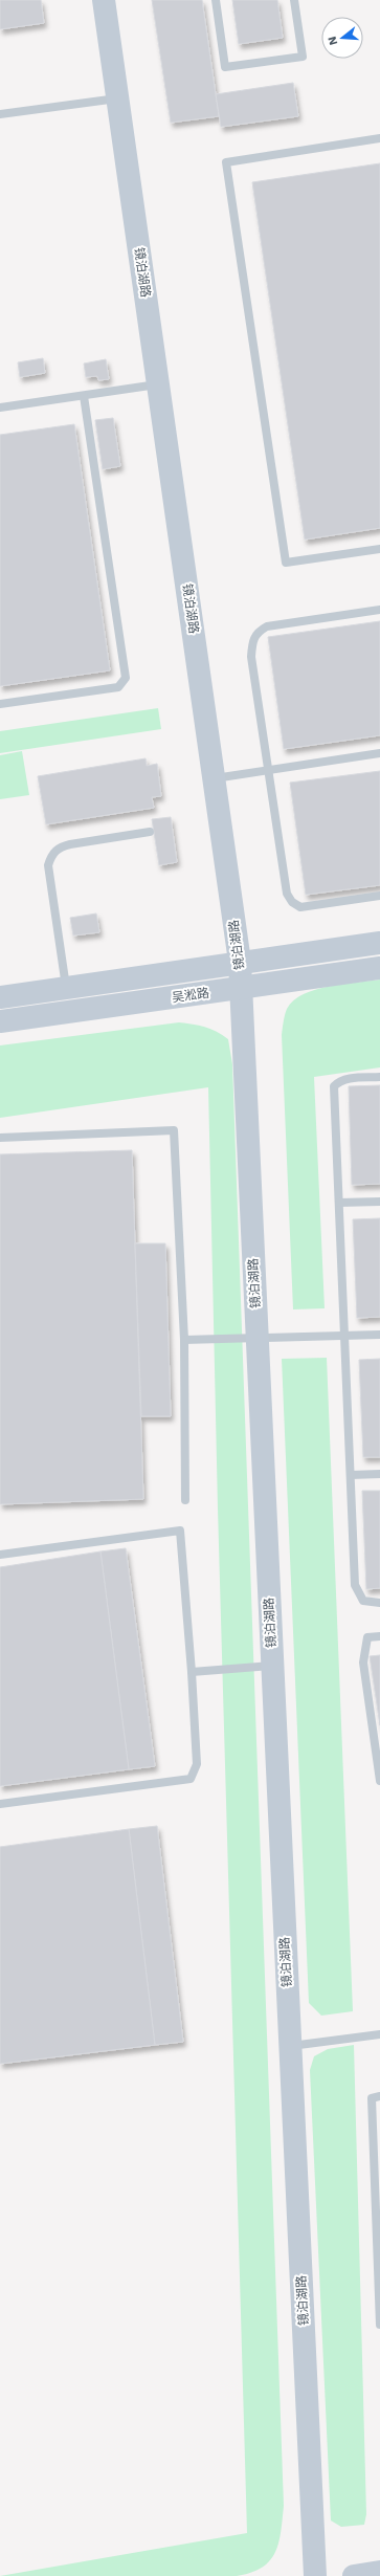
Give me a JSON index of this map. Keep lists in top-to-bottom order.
{
  "streets": {
    "street": ["镜泊湖路", "吴淞路"]
  },
  "crossings": [
    ["镜泊湖路", "吴淞路"]
  ],
  "north": "left"
}
